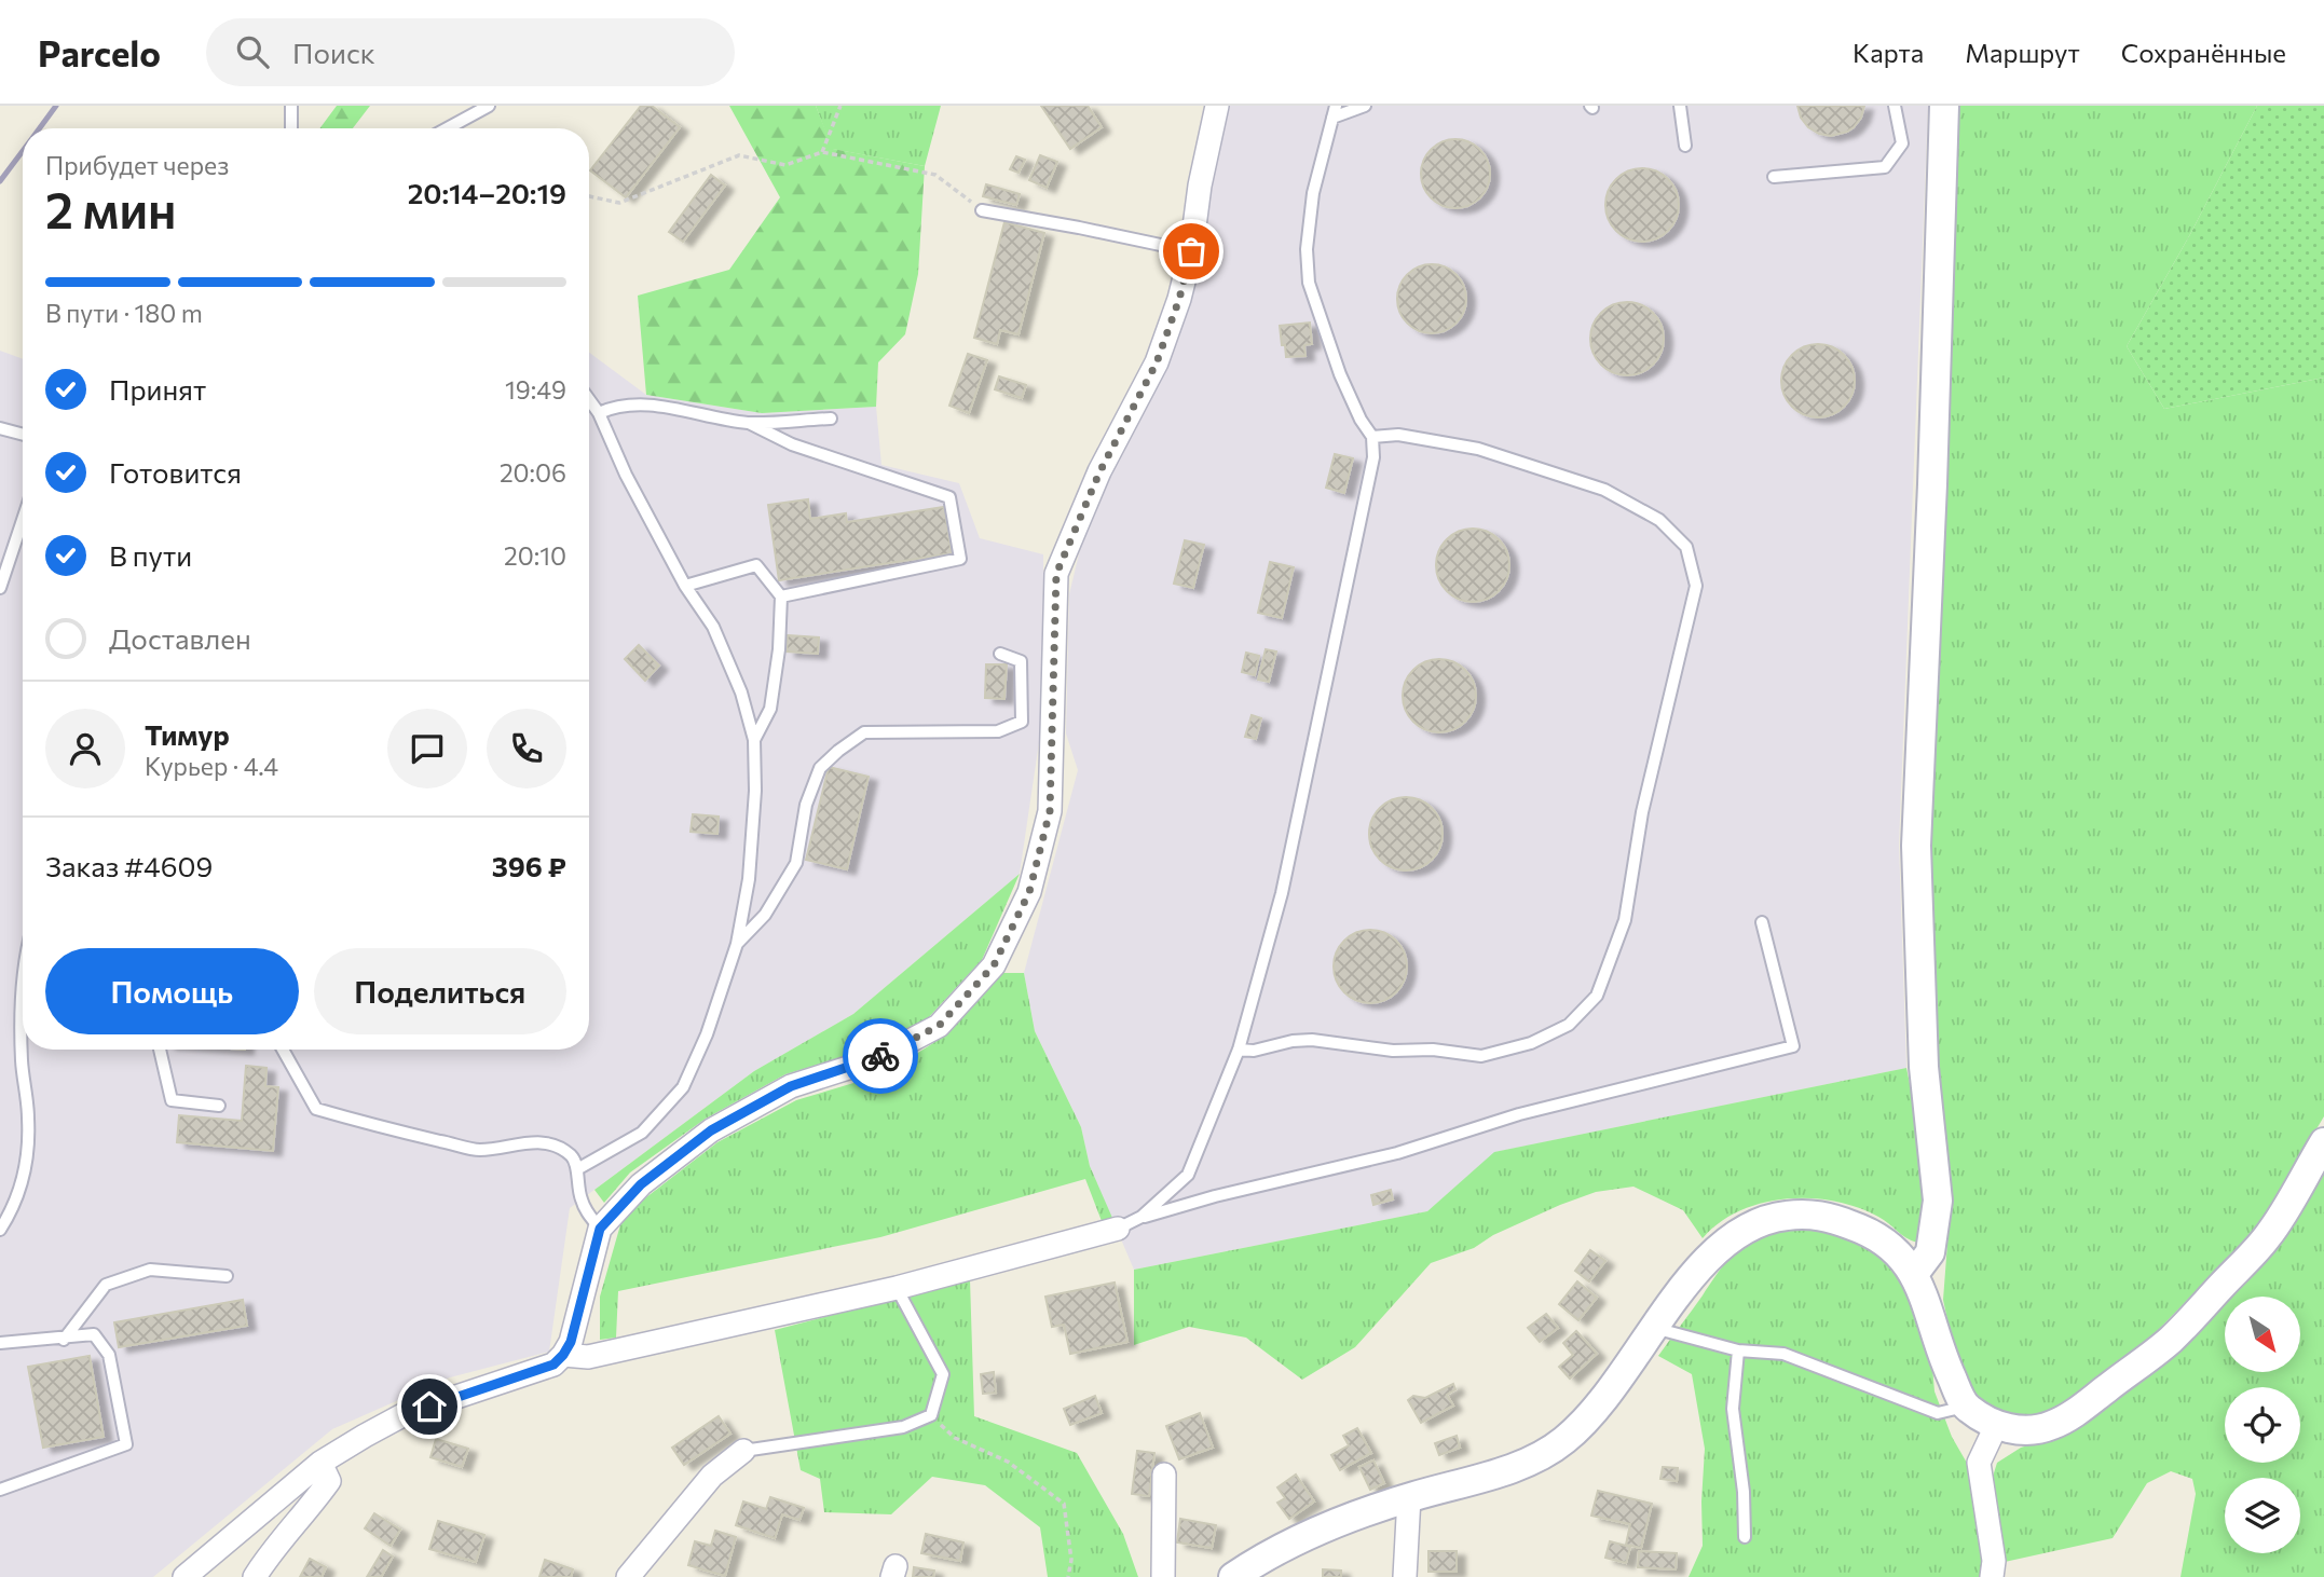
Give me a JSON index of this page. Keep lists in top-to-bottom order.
{
  "north": "bottom right",
  "page": {
    "header": "Parcelo",
    "search": "Поиск",
    "nav": ["Карта", "Маршрут", "Сохранённые"],
    "heading": ["2 мин", "Прибудет через", "20:14–20:19"],
    "panel": [
      "Тимур",
      "Курьер · 4.4",
      "Заказ #4609",
      "396 ₽"
    ],
    "bar": "В пути · 180 m",
    "list": [
      ["Принят", "19:49"],
      ["Готовится", "20:06"],
      ["В пути", "20:10"],
      "Доставлен"
    ],
    "buttons": ["Помощь", "Поделиться"]
  }
}
